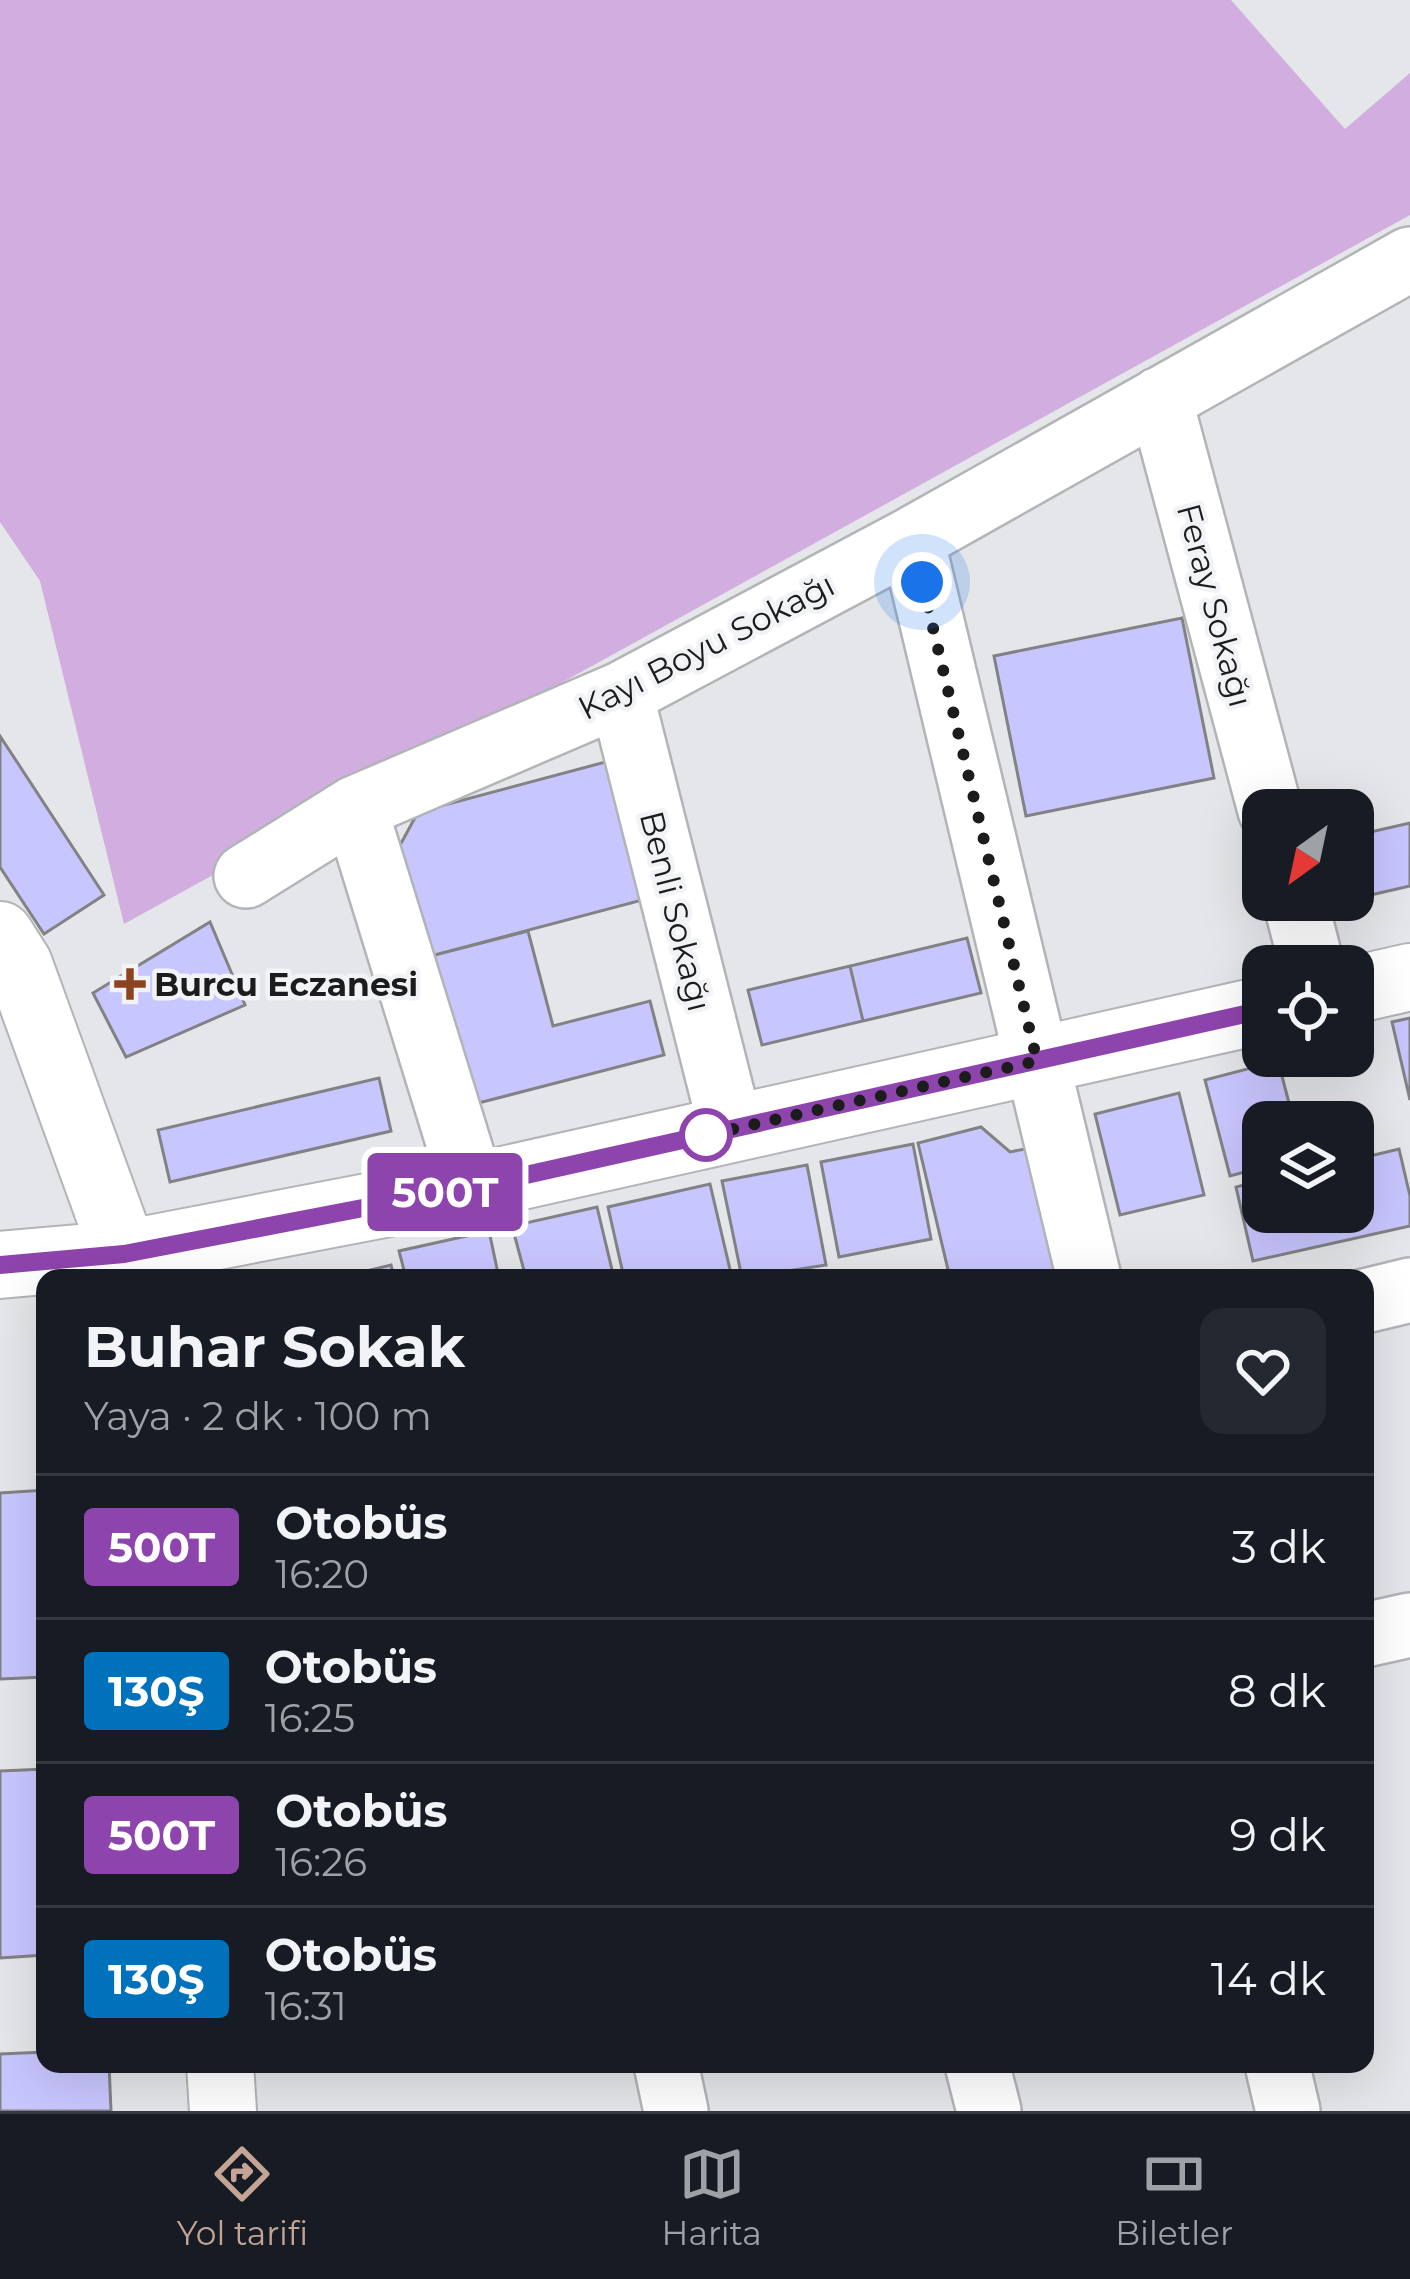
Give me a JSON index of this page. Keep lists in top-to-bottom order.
{
  "streets": {
    "street": ["Feray Sokağı", "Kayı Boyu Sokağı", "Benli Sokağı"]
  },
  "crossings": [
    ["Feray Sokağı", "Kayı Boyu Sokağı"],
    ["Kayı Boyu Sokağı", "Benli Sokağı"]
  ],
  "places": {
    "health": ["Burcu Eczanesi"]
  },
  "lines": ["bus line 500T"],
  "north": "bottom left",
  "page": {
    "on_map": "500T",
    "heading": ["Buhar Sokak", "Yaya · 2 dk · 100 m"],
    "list": [
      {
        "mark": "500T",
        "name": "Otobüs",
        "note": "16:20",
        "value": "3 dk"
      },
      {
        "mark": "130Ş",
        "name": "Otobüs",
        "note": "16:25",
        "value": "8 dk"
      },
      {
        "mark": "500T",
        "name": "Otobüs",
        "note": "16:26",
        "value": "9 dk"
      },
      {
        "mark": "130Ş",
        "name": "Otobüs",
        "note": "16:31",
        "value": "14 dk"
      }
    ],
    "tabs": ["Yol tarifi", "Harita", "Biletler"]
  }
}
